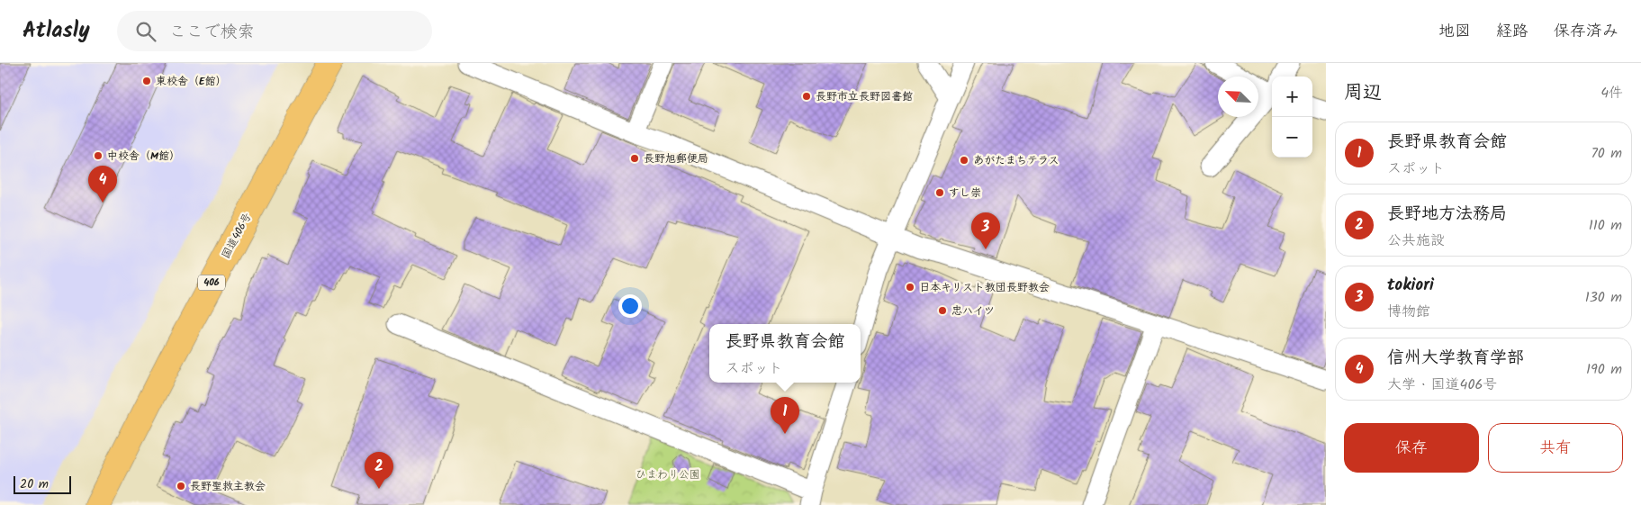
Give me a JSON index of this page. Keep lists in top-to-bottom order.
{
  "streets": {
    "highway": ["国道406号", "406"]
  },
  "parks": ["ひまわり公園"],
  "places": [
    "東校舎（E館）",
    "長野市立長野図書館",
    "中校舎（M館）",
    "長野旭郵便局",
    "あがたまちテラス",
    "すし崇",
    "日本キリスト教団長野教会",
    "忠ハイツ",
    "長野聖救主教会"
  ],
  "scale_bar": "20 m",
  "north": "top left",
  "page": {
    "header": "Atlasly",
    "search": "ここで検索",
    "nav": ["地図", "経路", "保存済み"],
    "heading": ["周辺", "4件"],
    "map_buttons": ["+", "−"],
    "list": [
      {
        "mark": "1",
        "name": "長野県教育会館",
        "note": "スポット",
        "value": "70 m"
      },
      {
        "mark": "2",
        "name": "長野地方法務局",
        "note": "公共施設",
        "value": "110 m"
      },
      {
        "mark": "3",
        "name": "tokiori",
        "note": "博物館",
        "value": "130 m"
      },
      {
        "mark": "4",
        "name": "信州大学教育学部",
        "note": "大学 · 国道406号",
        "value": "190 m"
      }
    ],
    "pins": [
      "4",
      "3",
      "1",
      "2"
    ],
    "popup": ["長野県教育会館", "スポット"],
    "buttons": ["保存", "共有"],
    "scale": "20 m"
  }
}
